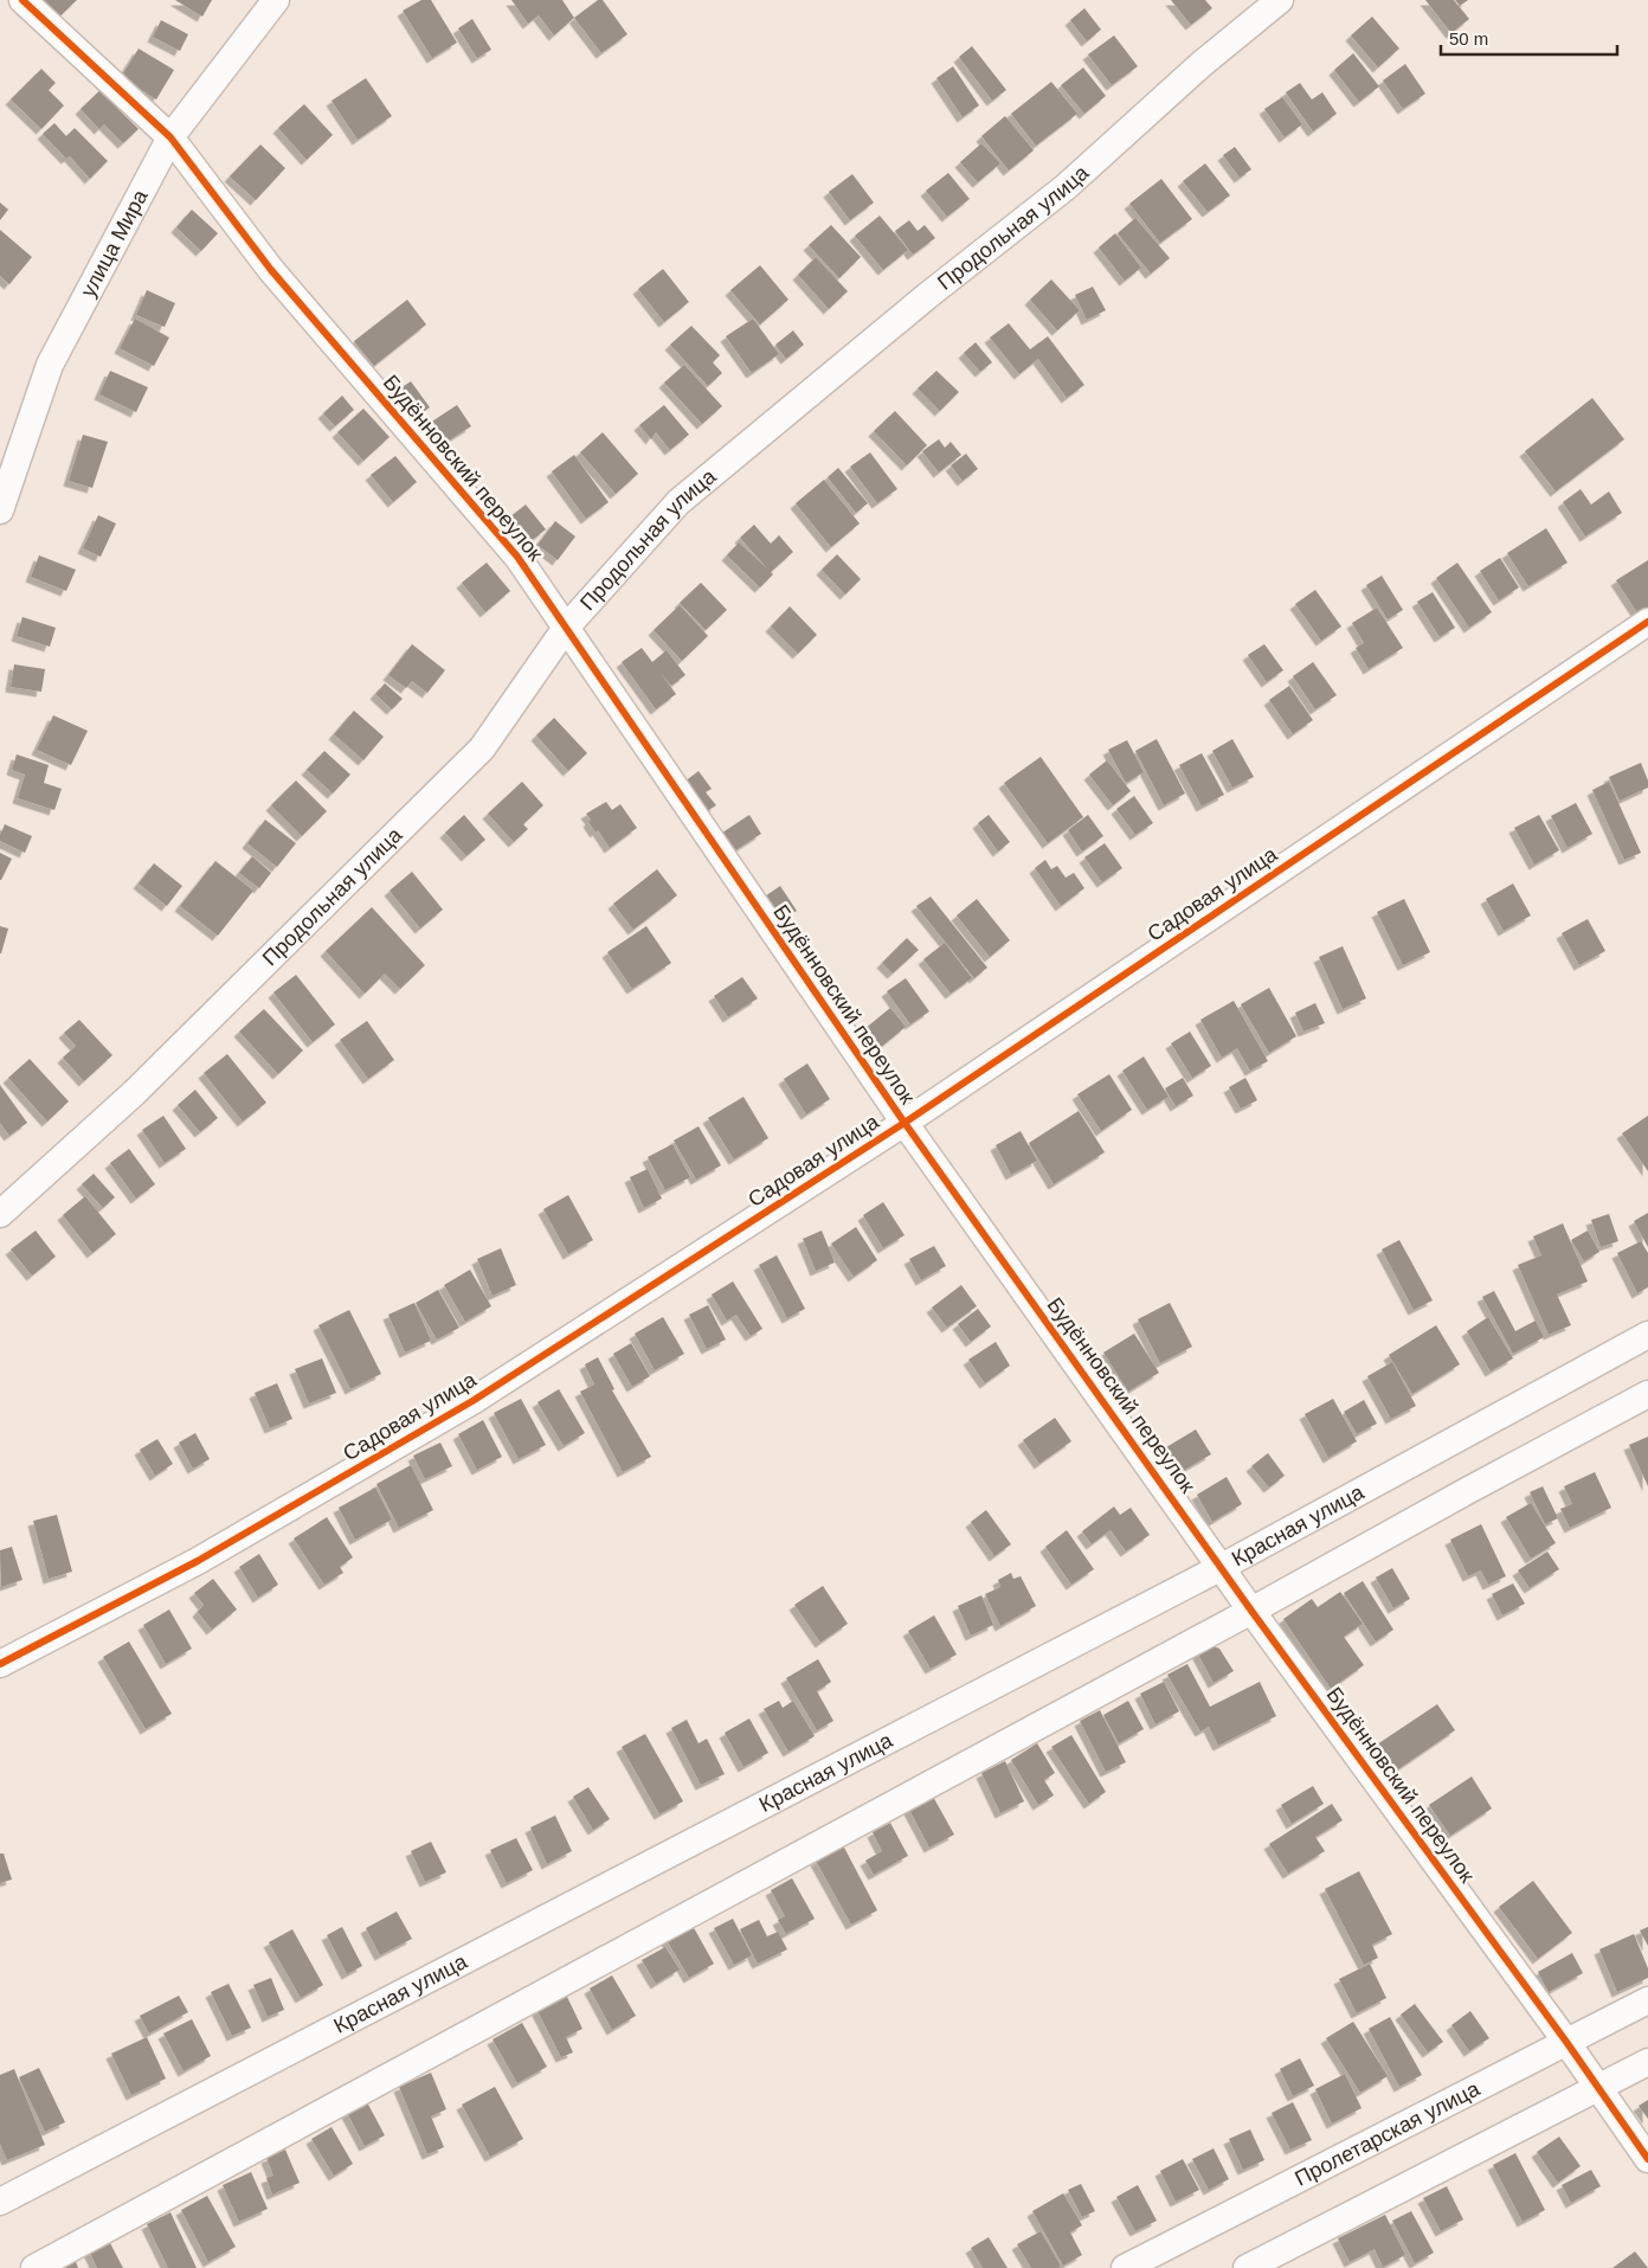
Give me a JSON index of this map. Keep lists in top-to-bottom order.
{
  "streets": {
    "street": [
      "Продольная улица",
      "улица Мира",
      "Будённовский переулок",
      "Садовая улица",
      "Красная улица",
      "Пролетарская улица"
    ]
  },
  "crossings": [
    ["Продольная улица", "Будённовский переулок"],
    ["улица Мира", "Будённовский переулок"],
    ["Будённовский переулок", "Садовая улица"],
    ["Будённовский переулок", "Красная улица"],
    ["Будённовский переулок", "Пролетарская улица"]
  ],
  "scale_bar": "50 m"
}
